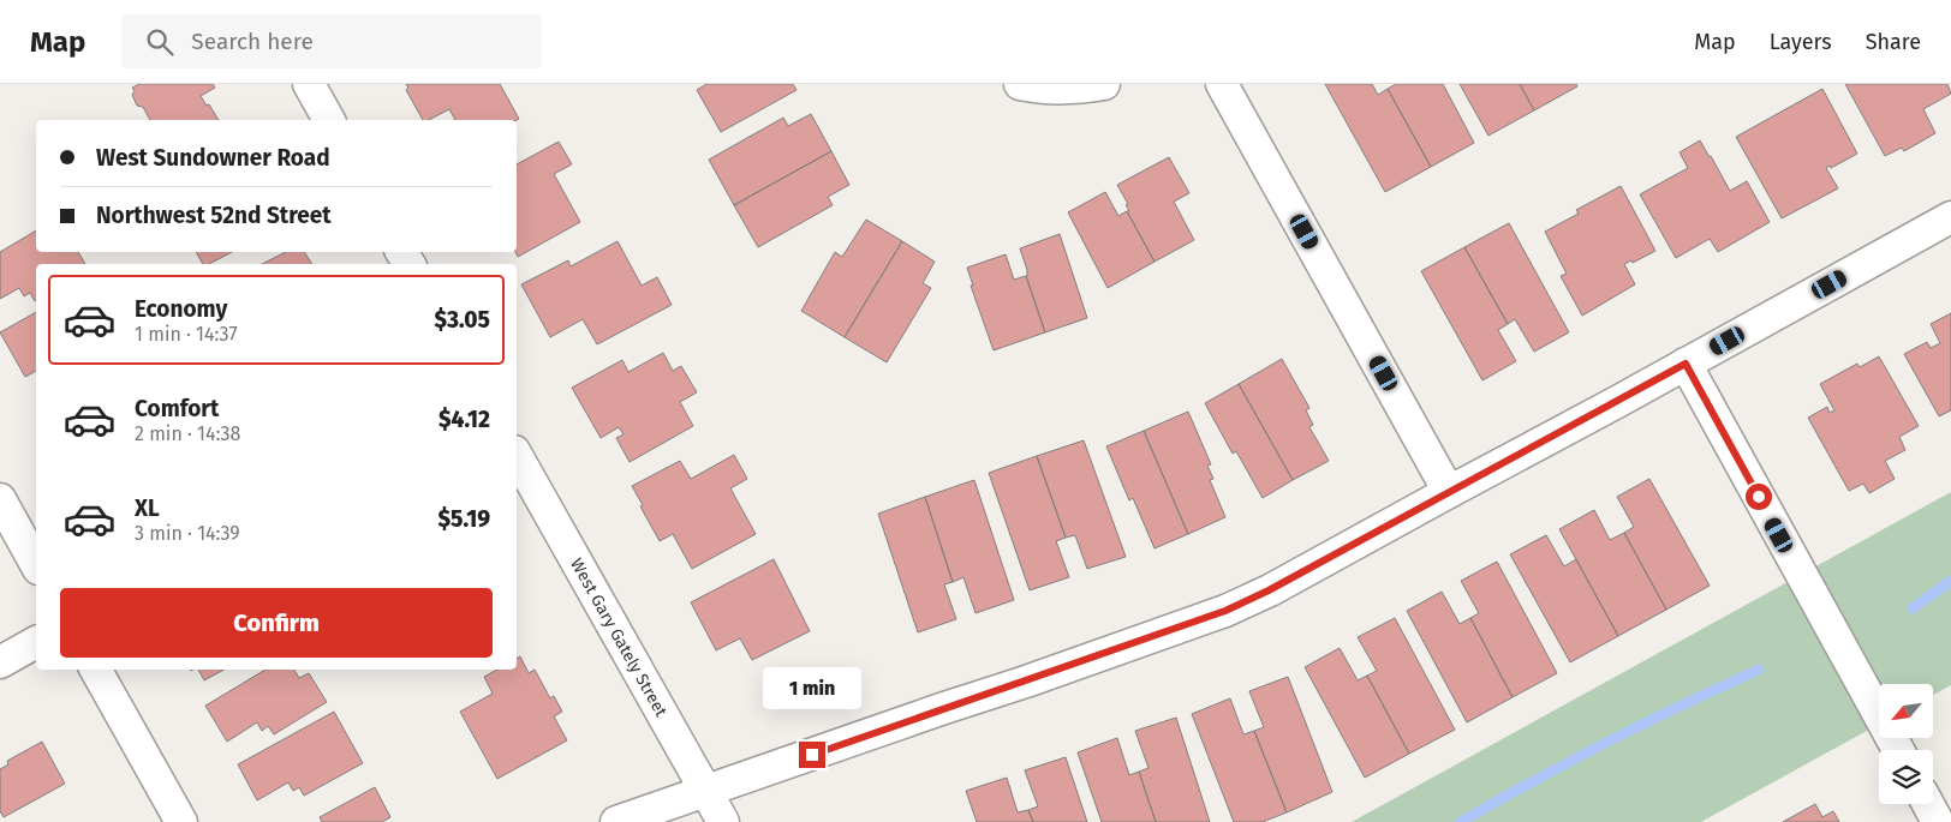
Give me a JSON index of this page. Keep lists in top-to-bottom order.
{
  "streets": {
    "street": ["West Gary Gately Street"]
  },
  "north": "bottom left",
  "page": {
    "header": "Map",
    "search": "Search here",
    "nav": ["Map", "Layers", "Share"],
    "banner": ["West Sundowner Road", "Northwest 52nd Street"],
    "list": [
      {
        "name": "Economy",
        "note": "1 min · 14:37",
        "value": "$3.05"
      },
      {
        "name": "Comfort",
        "note": "2 min · 14:38",
        "value": "$4.12"
      },
      {
        "name": "XL",
        "note": "3 min · 14:39",
        "value": "$5.19"
      }
    ],
    "buttons": "Confirm",
    "bubble": "1 min"
  }
}
